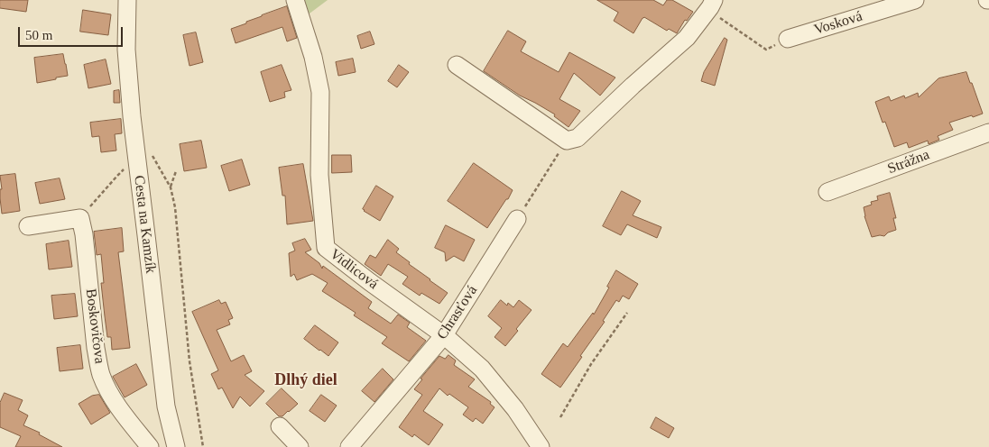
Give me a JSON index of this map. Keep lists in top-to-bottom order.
{
  "streets": {
    "street": [
      "Vosková",
      "Strážna",
      "Cesta na Kamzík",
      "Vidlicová",
      "Chrasťová",
      "Boskovičova"
    ]
  },
  "crossings": [
    ["Vidlicová", "Chrasťová"]
  ],
  "districts": ["Dlhý diel"],
  "scale_bar": "50 m"
}
